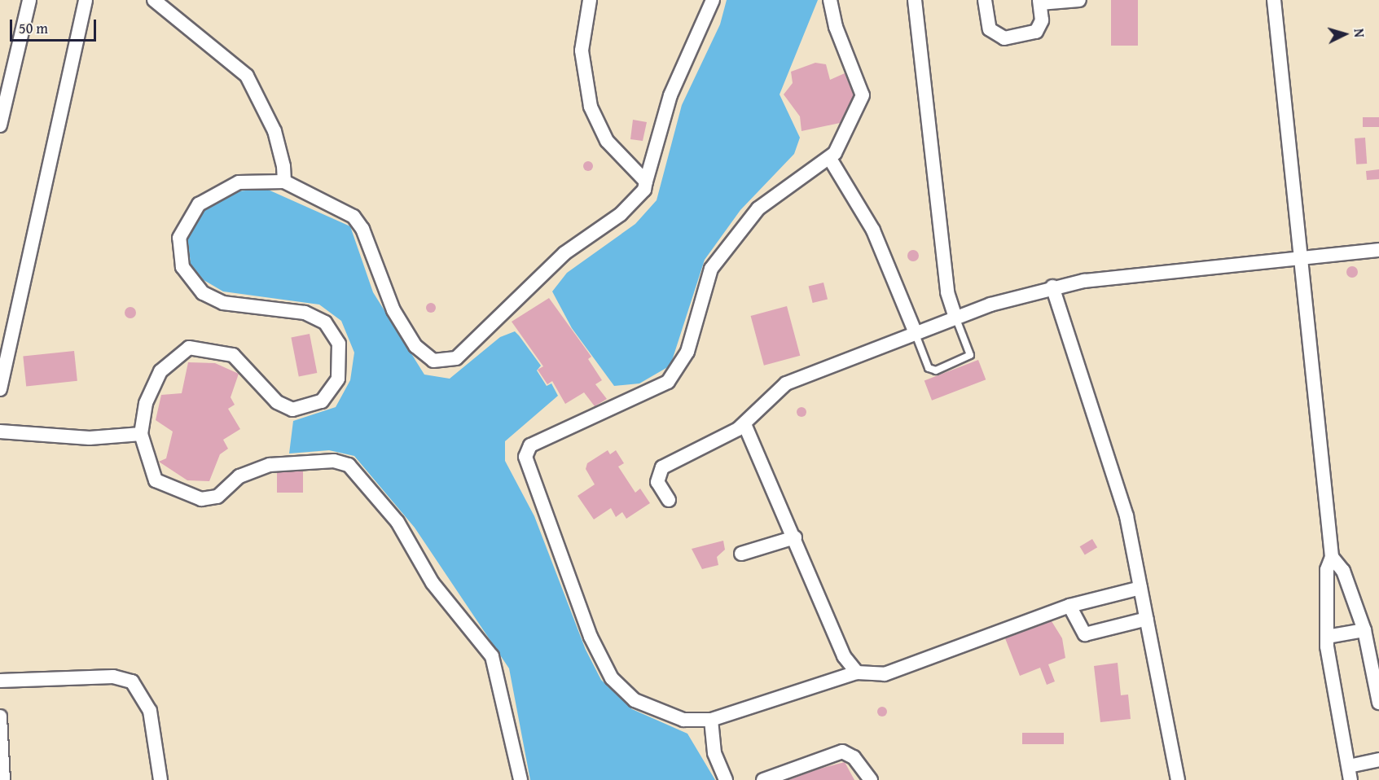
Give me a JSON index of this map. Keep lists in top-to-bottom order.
{
  "scale_bar": "50 m",
  "north": "right"
}
